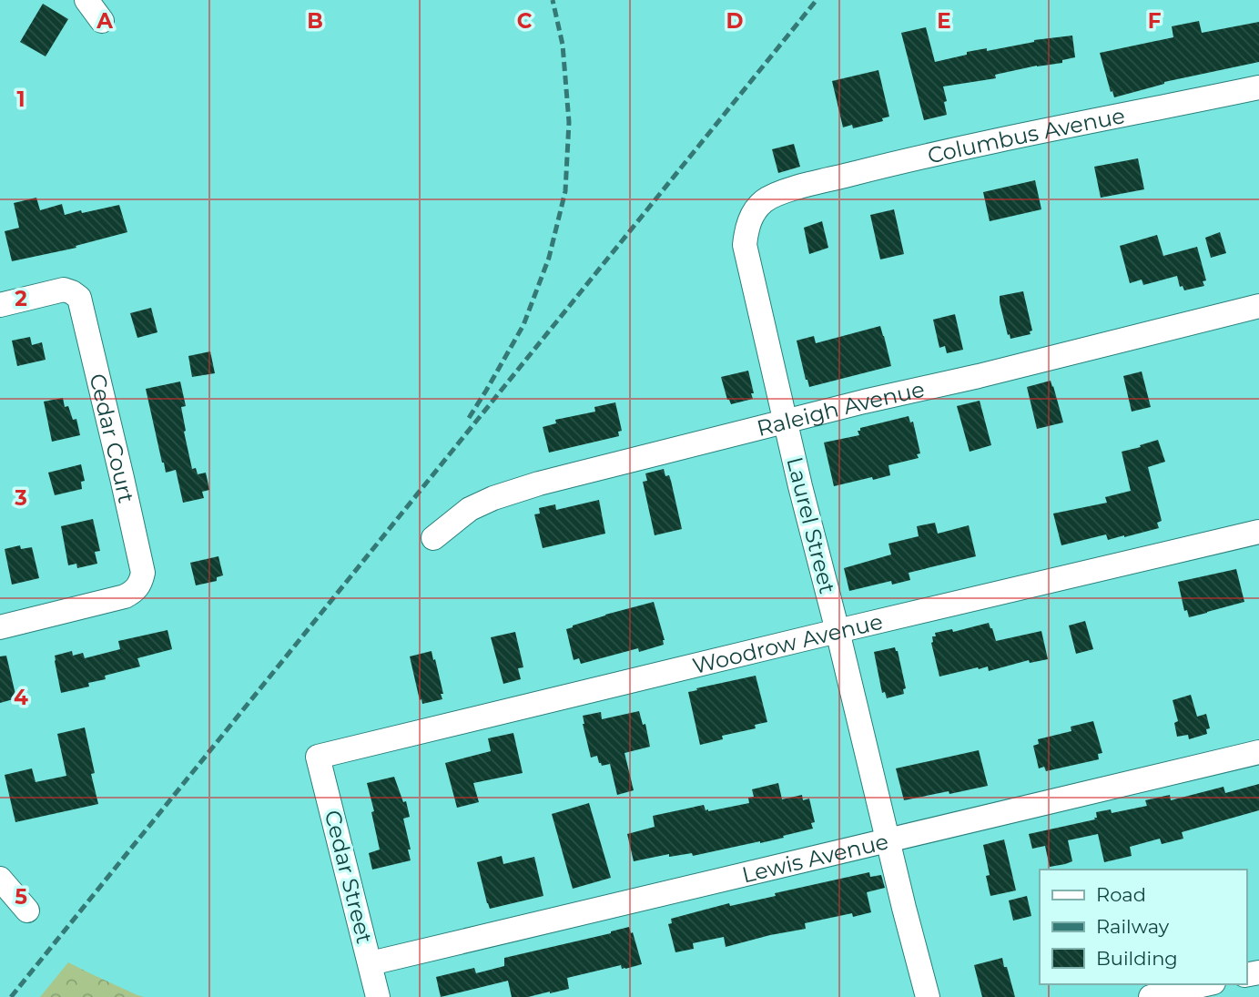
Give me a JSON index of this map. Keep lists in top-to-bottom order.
{
  "streets": {
    "street": [
      "Columbus Avenue",
      "Raleigh Avenue",
      "Cedar Court",
      "Laurel Street",
      "Woodrow Avenue",
      "Lewis Avenue",
      "Cedar Street"
    ]
  },
  "crossings": [
    ["Columbus Avenue", "Laurel Street"],
    ["Raleigh Avenue", "Laurel Street"],
    ["Laurel Street", "Woodrow Avenue"],
    ["Laurel Street", "Lewis Avenue"],
    ["Woodrow Avenue", "Cedar Street"],
    ["Lewis Avenue", "Cedar Street"]
  ],
  "legend": ["Road", "Railway", "Building"],
  "grid": {
    "columns": [
      "A",
      "B",
      "C",
      "D",
      "E",
      "F"
    ],
    "rows": [
      "1",
      "2",
      "3",
      "4",
      "5"
    ]
  }
}
